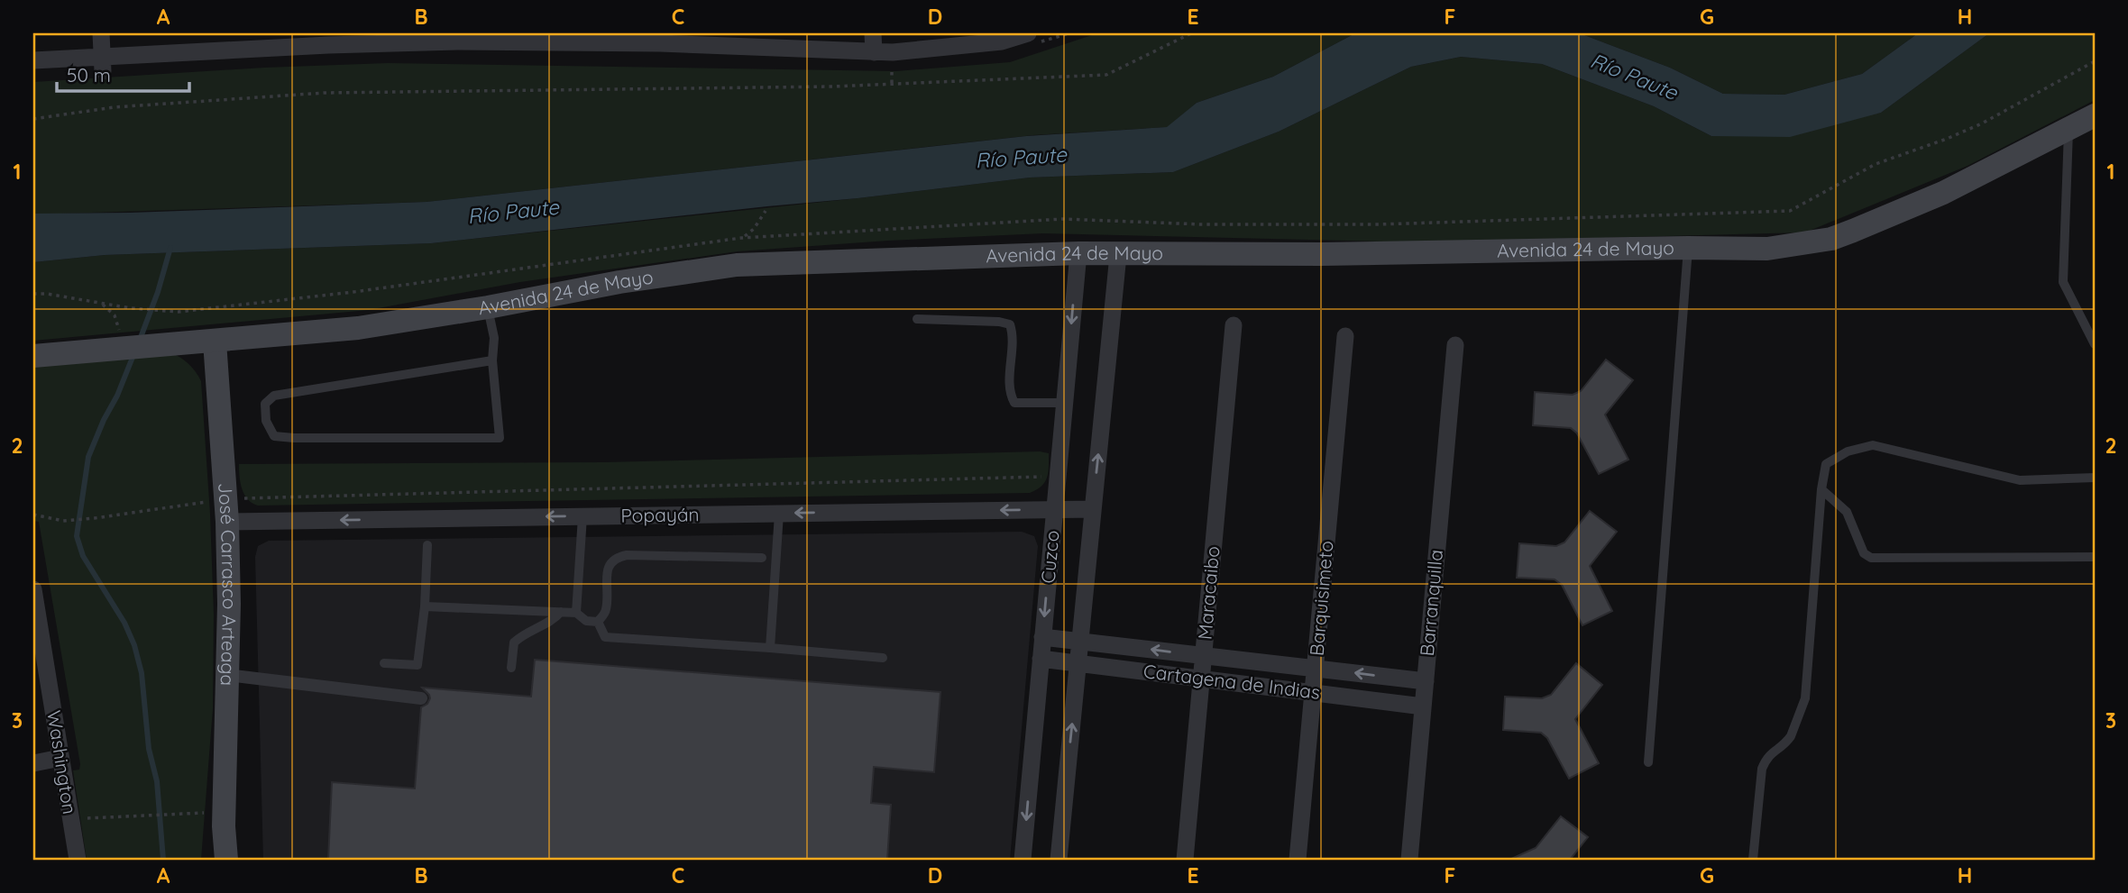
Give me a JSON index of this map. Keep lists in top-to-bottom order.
{
  "streets": {
    "main road": ["Avenida 24 de Mayo", "José Carrasco Arteaga"],
    "street": [
      "Popayán",
      "Cuzco",
      "Maracaibo",
      "Barquisimeto",
      "Barranquilla",
      "Cartagena de Indias",
      "Washington"
    ]
  },
  "crossings": [
    ["Avenida 24 de Mayo", "Cuzco"],
    ["Avenida 24 de Mayo", "José Carrasco Arteaga"],
    ["Popayán", "Cuzco"],
    ["Popayán", "José Carrasco Arteaga"],
    ["Cuzco", "Cartagena de Indias"],
    ["Maracaibo", "Cartagena de Indias"],
    ["Barquisimeto", "Cartagena de Indias"],
    ["Barranquilla", "Cartagena de Indias"]
  ],
  "one_way": ["Popayán"],
  "water": ["Río Paute"],
  "scale_bar": "50 m",
  "grid": {
    "columns": [
      "A",
      "B",
      "C",
      "D",
      "E",
      "F",
      "G",
      "H"
    ],
    "rows": ["1", "2", "3"]
  }
}
